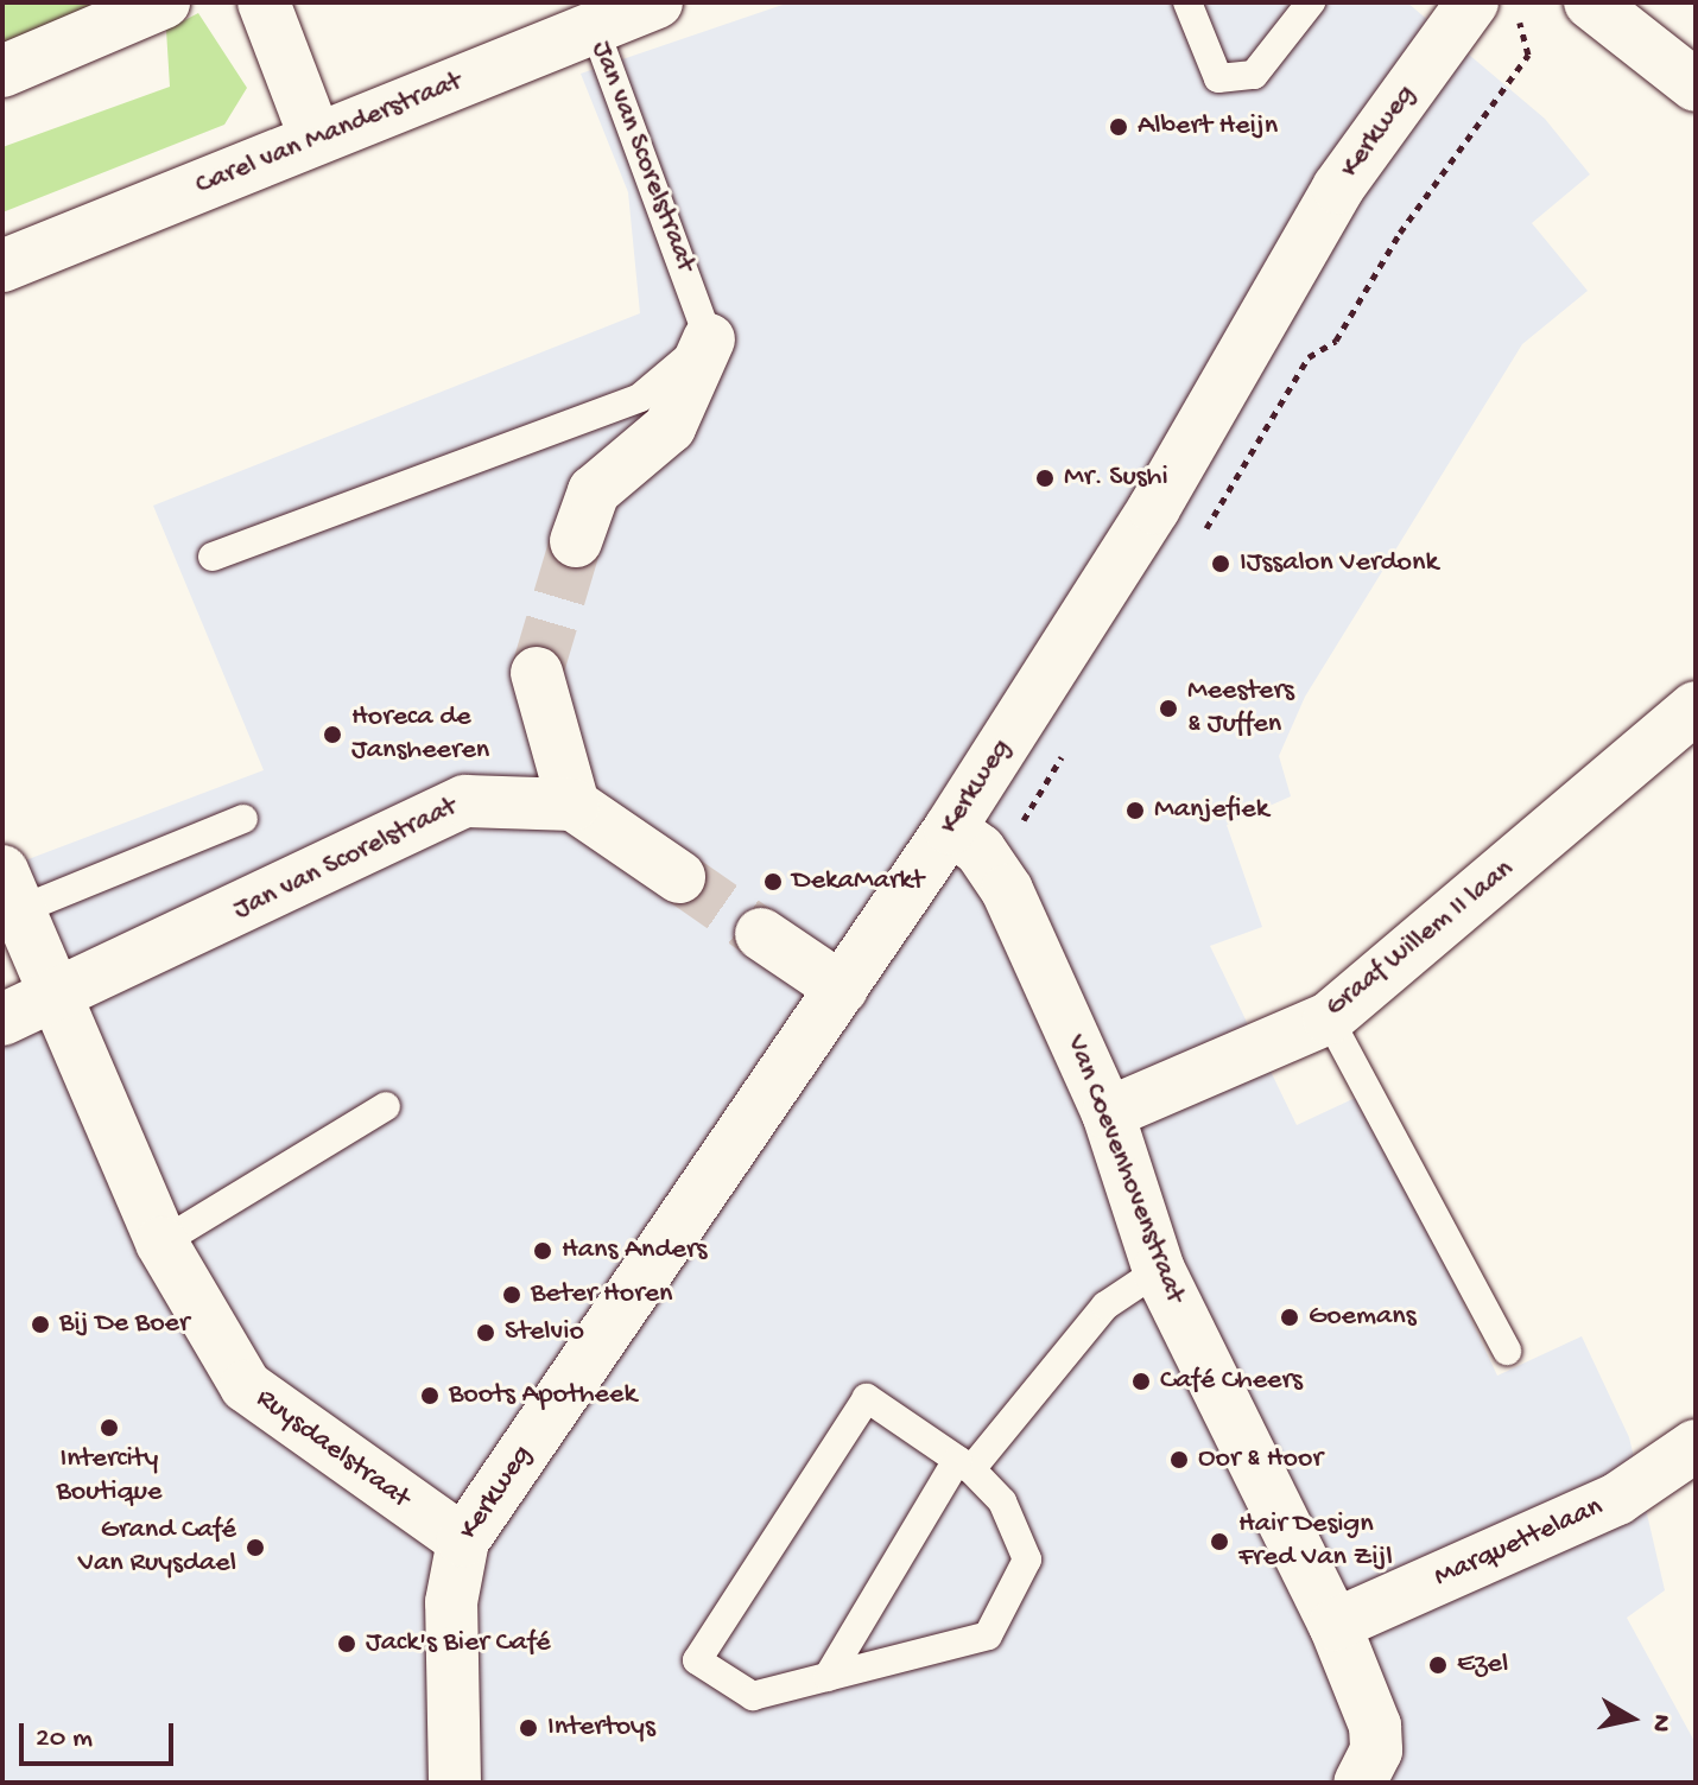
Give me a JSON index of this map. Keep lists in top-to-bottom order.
{
  "streets": {
    "street": [
      "Kerkweg",
      "Carel van Manderstraat",
      "Jan van Scorelstraat",
      "Graaf Willem II laan",
      "Van Coevenhovenstraat",
      "Ruysdaelstraat",
      "Marquettelaan"
    ]
  },
  "crossings": [
    ["Kerkweg", "Van Coevenhovenstraat"],
    ["Kerkweg", "Ruysdaelstraat"],
    ["Carel van Manderstraat", "Jan van Scorelstraat"],
    ["Jan van Scorelstraat", "Ruysdaelstraat"],
    ["Graaf Willem II laan", "Van Coevenhovenstraat"],
    ["Van Coevenhovenstraat", "Marquettelaan"]
  ],
  "places": [
    "Albert Heijn",
    "Mr. Sushi",
    "IJssalon Verdonk",
    "Meesters & Juffen",
    "Horeca de Jansheeren",
    "Manjefiek",
    "DekaMarkt",
    "Hans Anders",
    "Beter Horen",
    "Goemans",
    "Bij De Boer",
    "Stelvio",
    "Café Cheers",
    "Boots Apotheek",
    "Intercity Boutique",
    "Oor & Hoor",
    "Hair Design Fred Van Zijl",
    "Grand Café Van Ruysdael",
    "Jack's Bier Café",
    "Ezel",
    "Intertoys"
  ],
  "scale_bar": "20 m",
  "north": "right"
}
